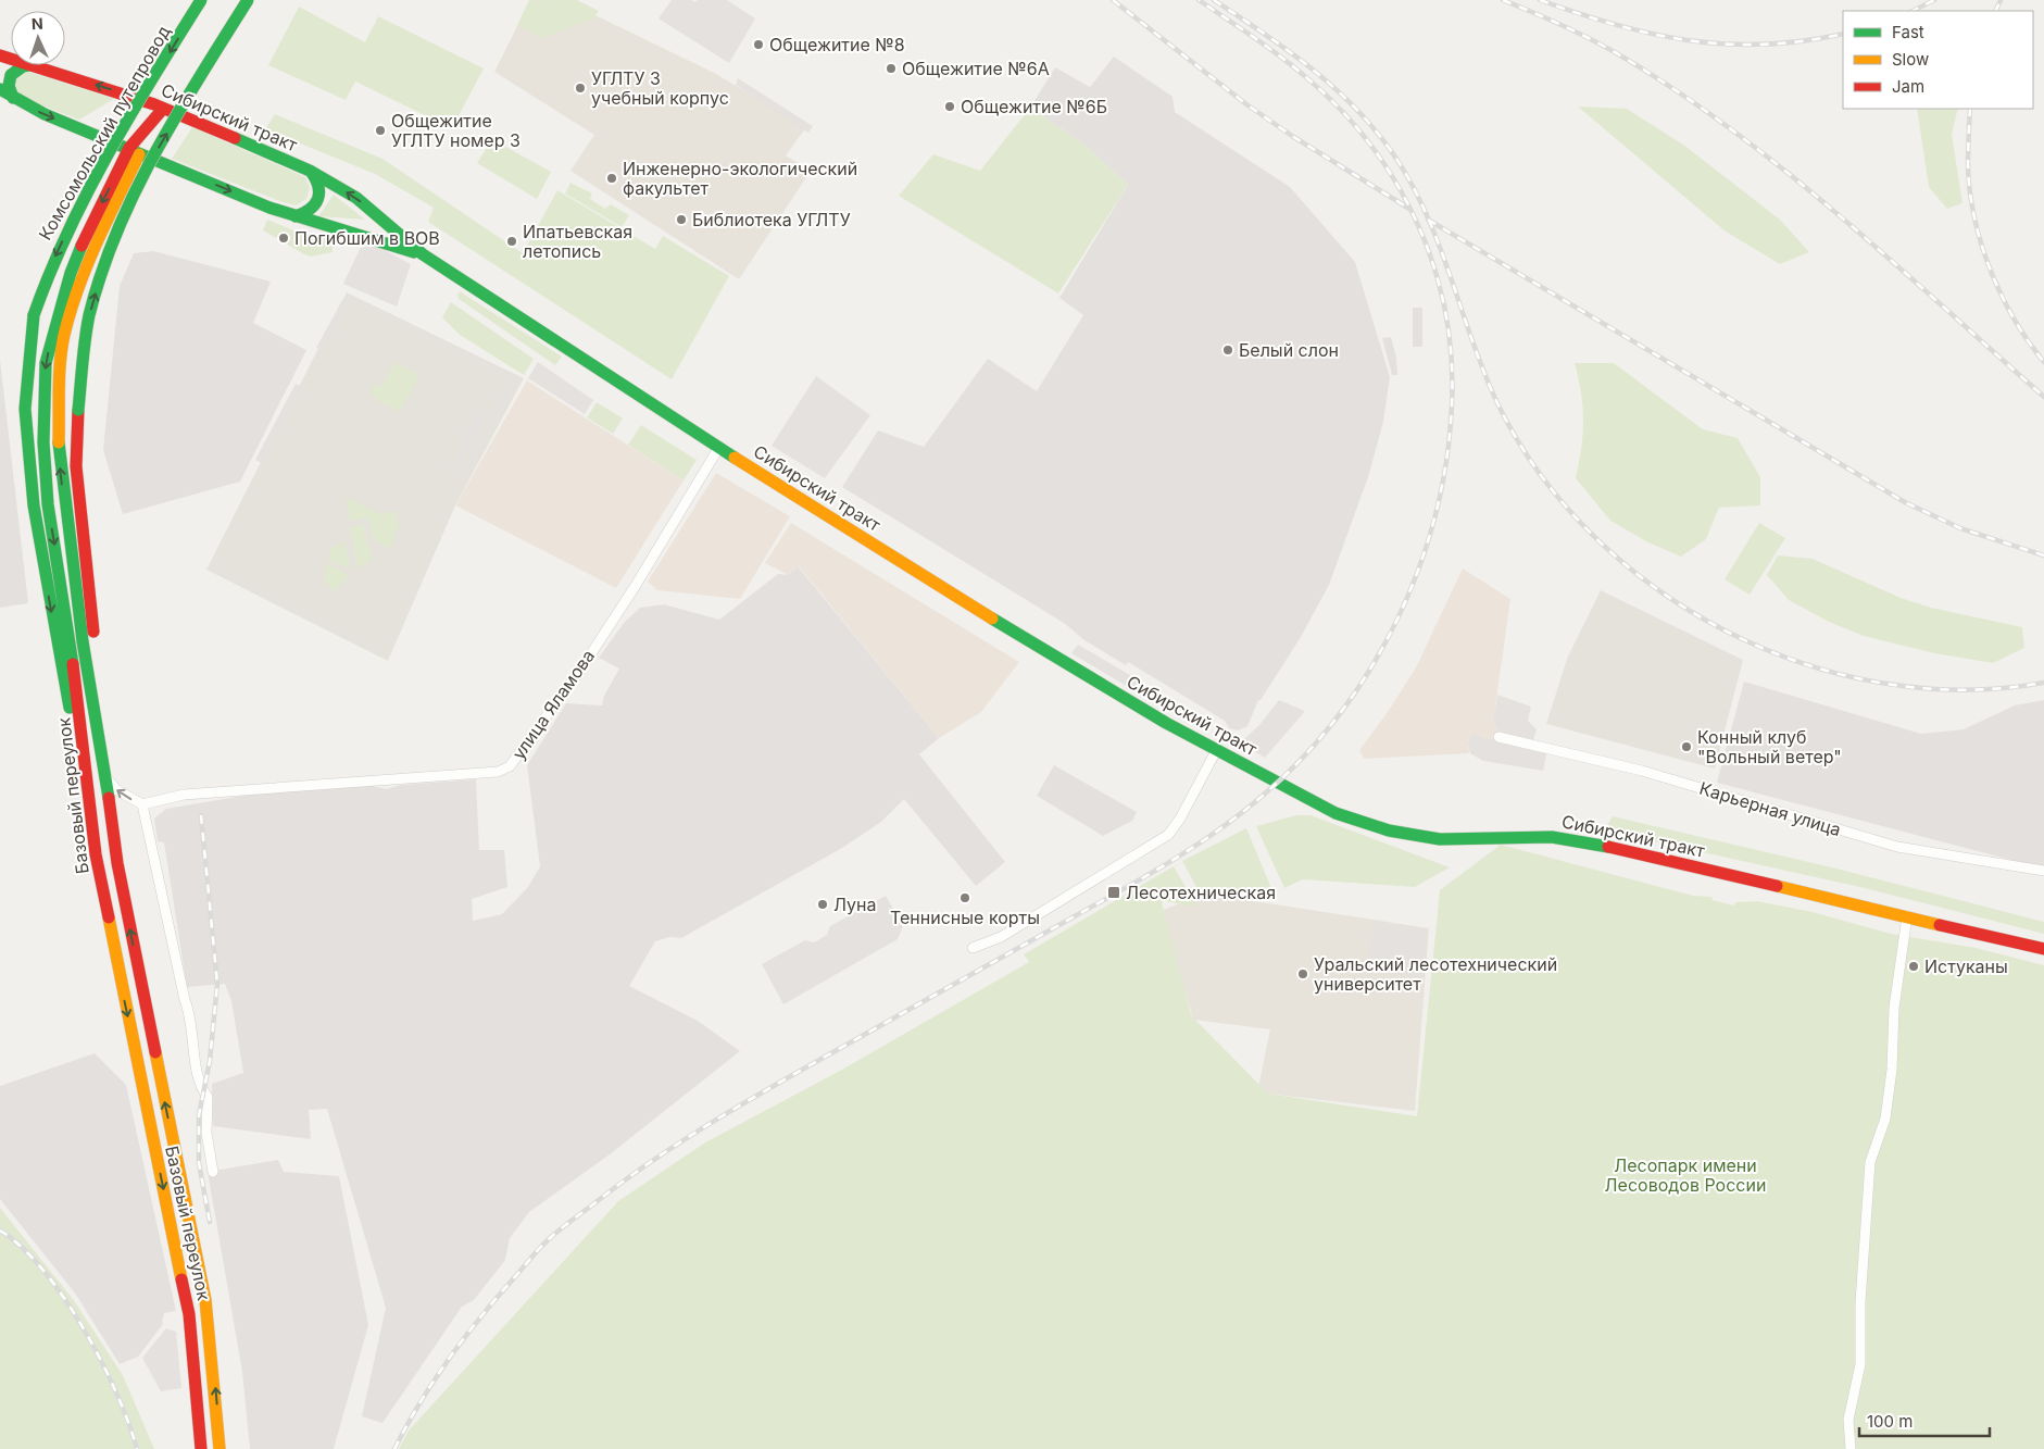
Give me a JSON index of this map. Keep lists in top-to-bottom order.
{
  "streets": {
    "main road": ["Сибирский тракт", "Комсомольский путепровод", "Базовый переулок"],
    "street": ["улица Яламова", "Карьерная улица"]
  },
  "crossings": [
    ["Сибирский тракт", "Комсомольский путепровод"],
    ["Сибирский тракт", "улица Яламова"],
    ["Сибирский тракт", "Базовый переулок"],
    ["Комсомольский путепровод", "Базовый переулок"]
  ],
  "parks": ["Лесопарк имени Лесоводов России"],
  "places": {
    "other": [
      "Общежитие №8",
      "Общежитие №6А",
      "УГЛТУ 3 учебный корпус",
      "Общежитие №6Б",
      "Общежитие УГЛТУ номер 3",
      "Инженерно-экологический факультет",
      "Библиотека УГЛТУ",
      "Погибшим в ВОВ",
      "Ипатьевская летопись",
      "Белый слон",
      "Конный клуб \"Вольный ветер\"",
      "Теннисные корты",
      "Луна",
      "Истуканы",
      "Уральский лесотехнический университет"
    ],
    "transit": ["Лесотехническая"]
  },
  "legend": ["Fast", "Slow", "Jam"],
  "scale_bar": "100 m",
  "north": "top"
}
